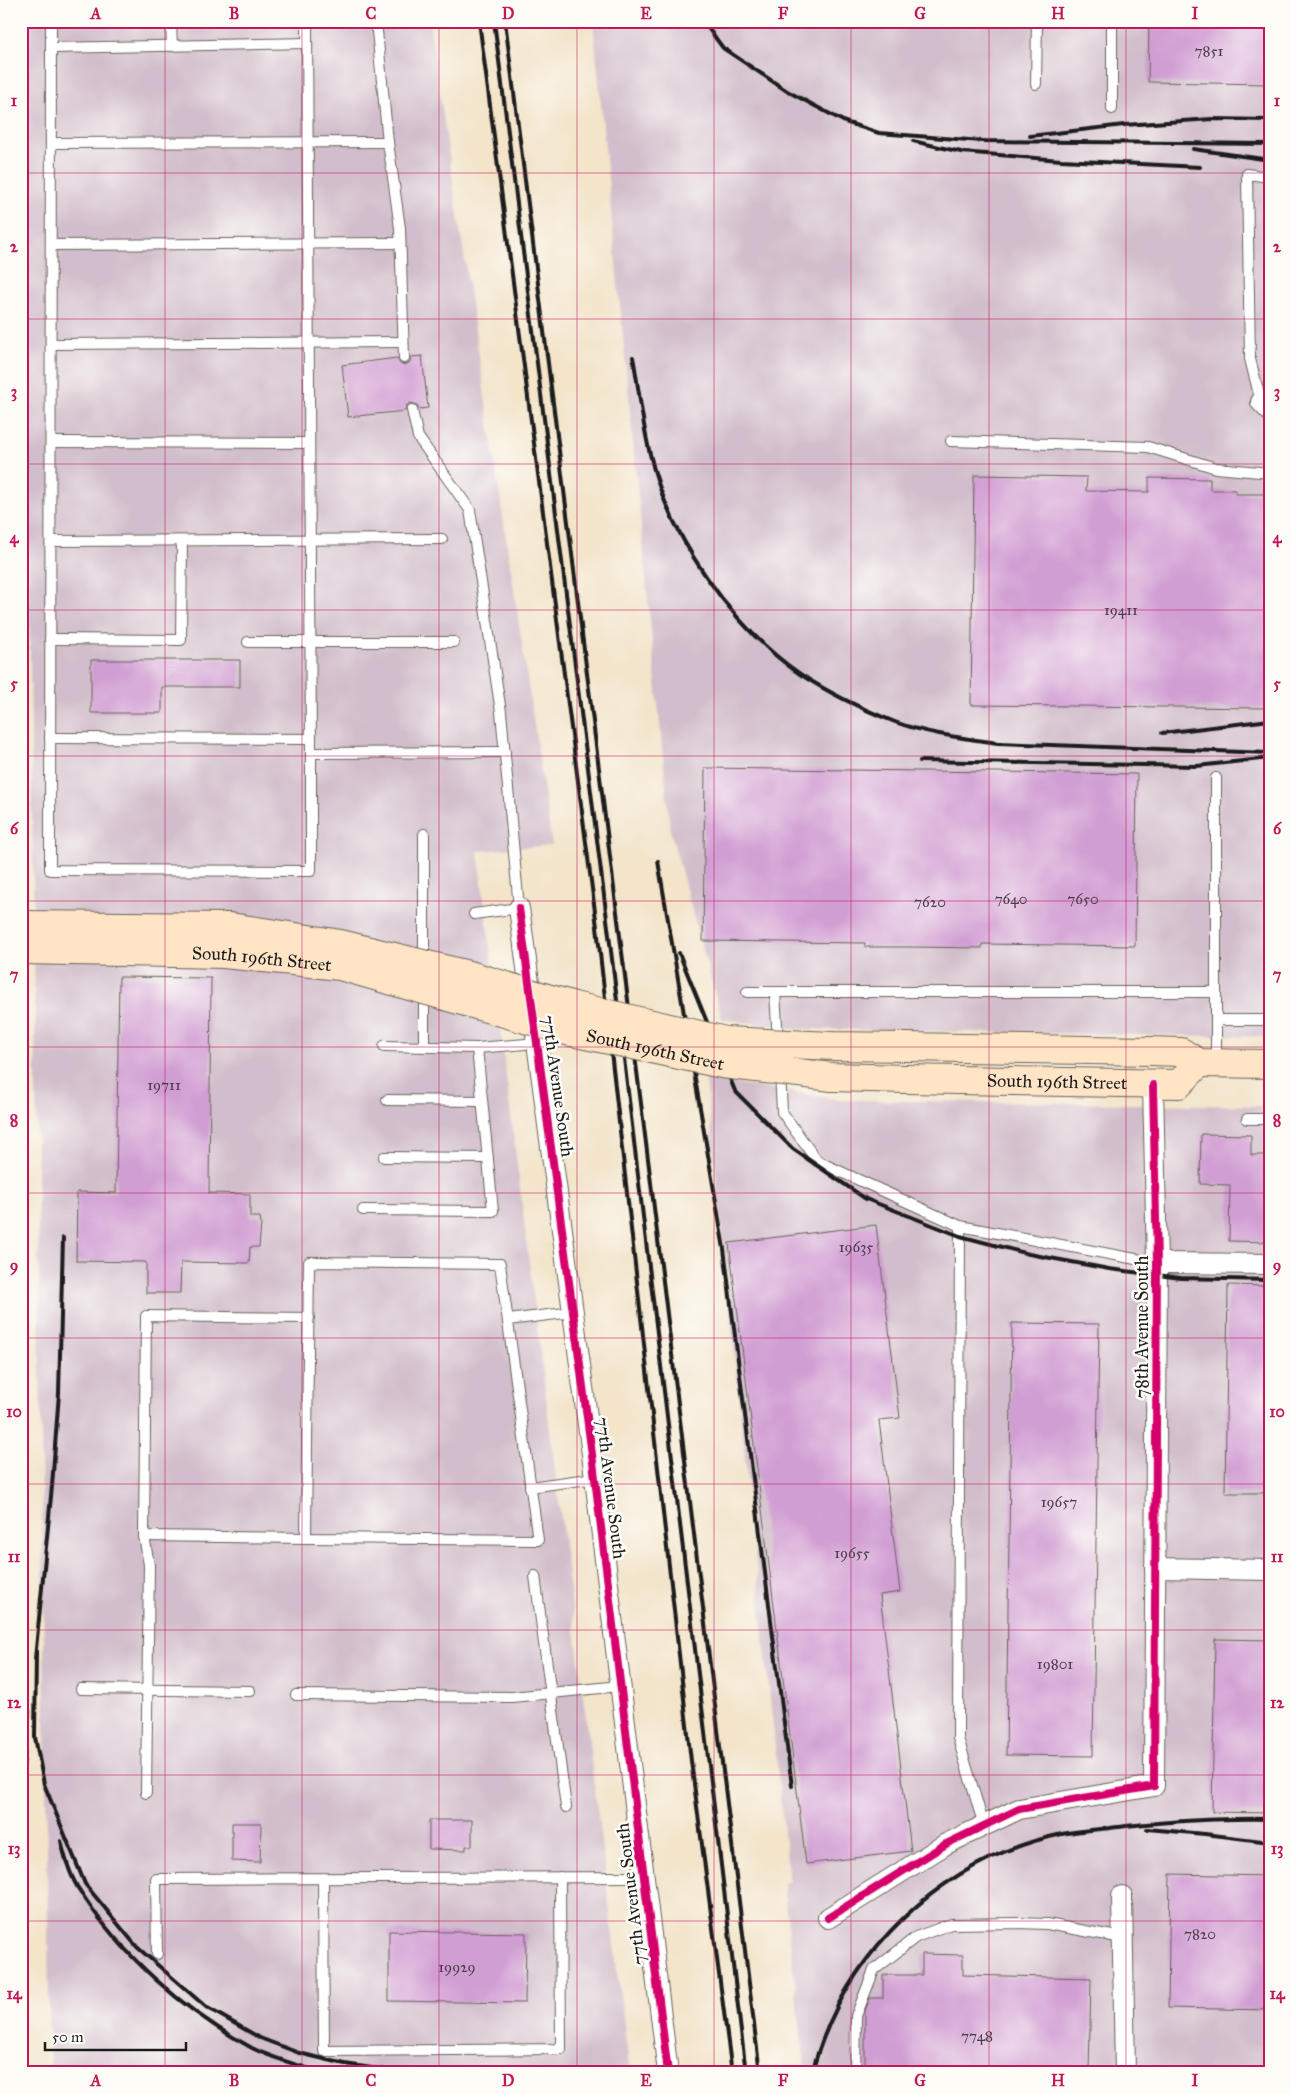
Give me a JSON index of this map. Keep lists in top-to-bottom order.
{
  "streets": {
    "main road": ["South 196th Street"],
    "street": ["77th Avenue South", "78th Avenue South"]
  },
  "crossings": [
    ["South 196th Street", "78th Avenue South"]
  ],
  "house_numbers": [
    "7851",
    "19411",
    "7640",
    "7650",
    "7620",
    "19711",
    "19635",
    "19657",
    "19655",
    "19801",
    "7820",
    "19929",
    "7748"
  ],
  "scale_bar": "50 m",
  "grid": {
    "columns": [
      "A",
      "B",
      "C",
      "D",
      "E",
      "F",
      "G",
      "H",
      "I"
    ],
    "rows": [
      "1",
      "2",
      "3",
      "4",
      "5",
      "6",
      "7",
      "8",
      "9",
      "10",
      "11",
      "12",
      "13",
      "14"
    ]
  }
}
